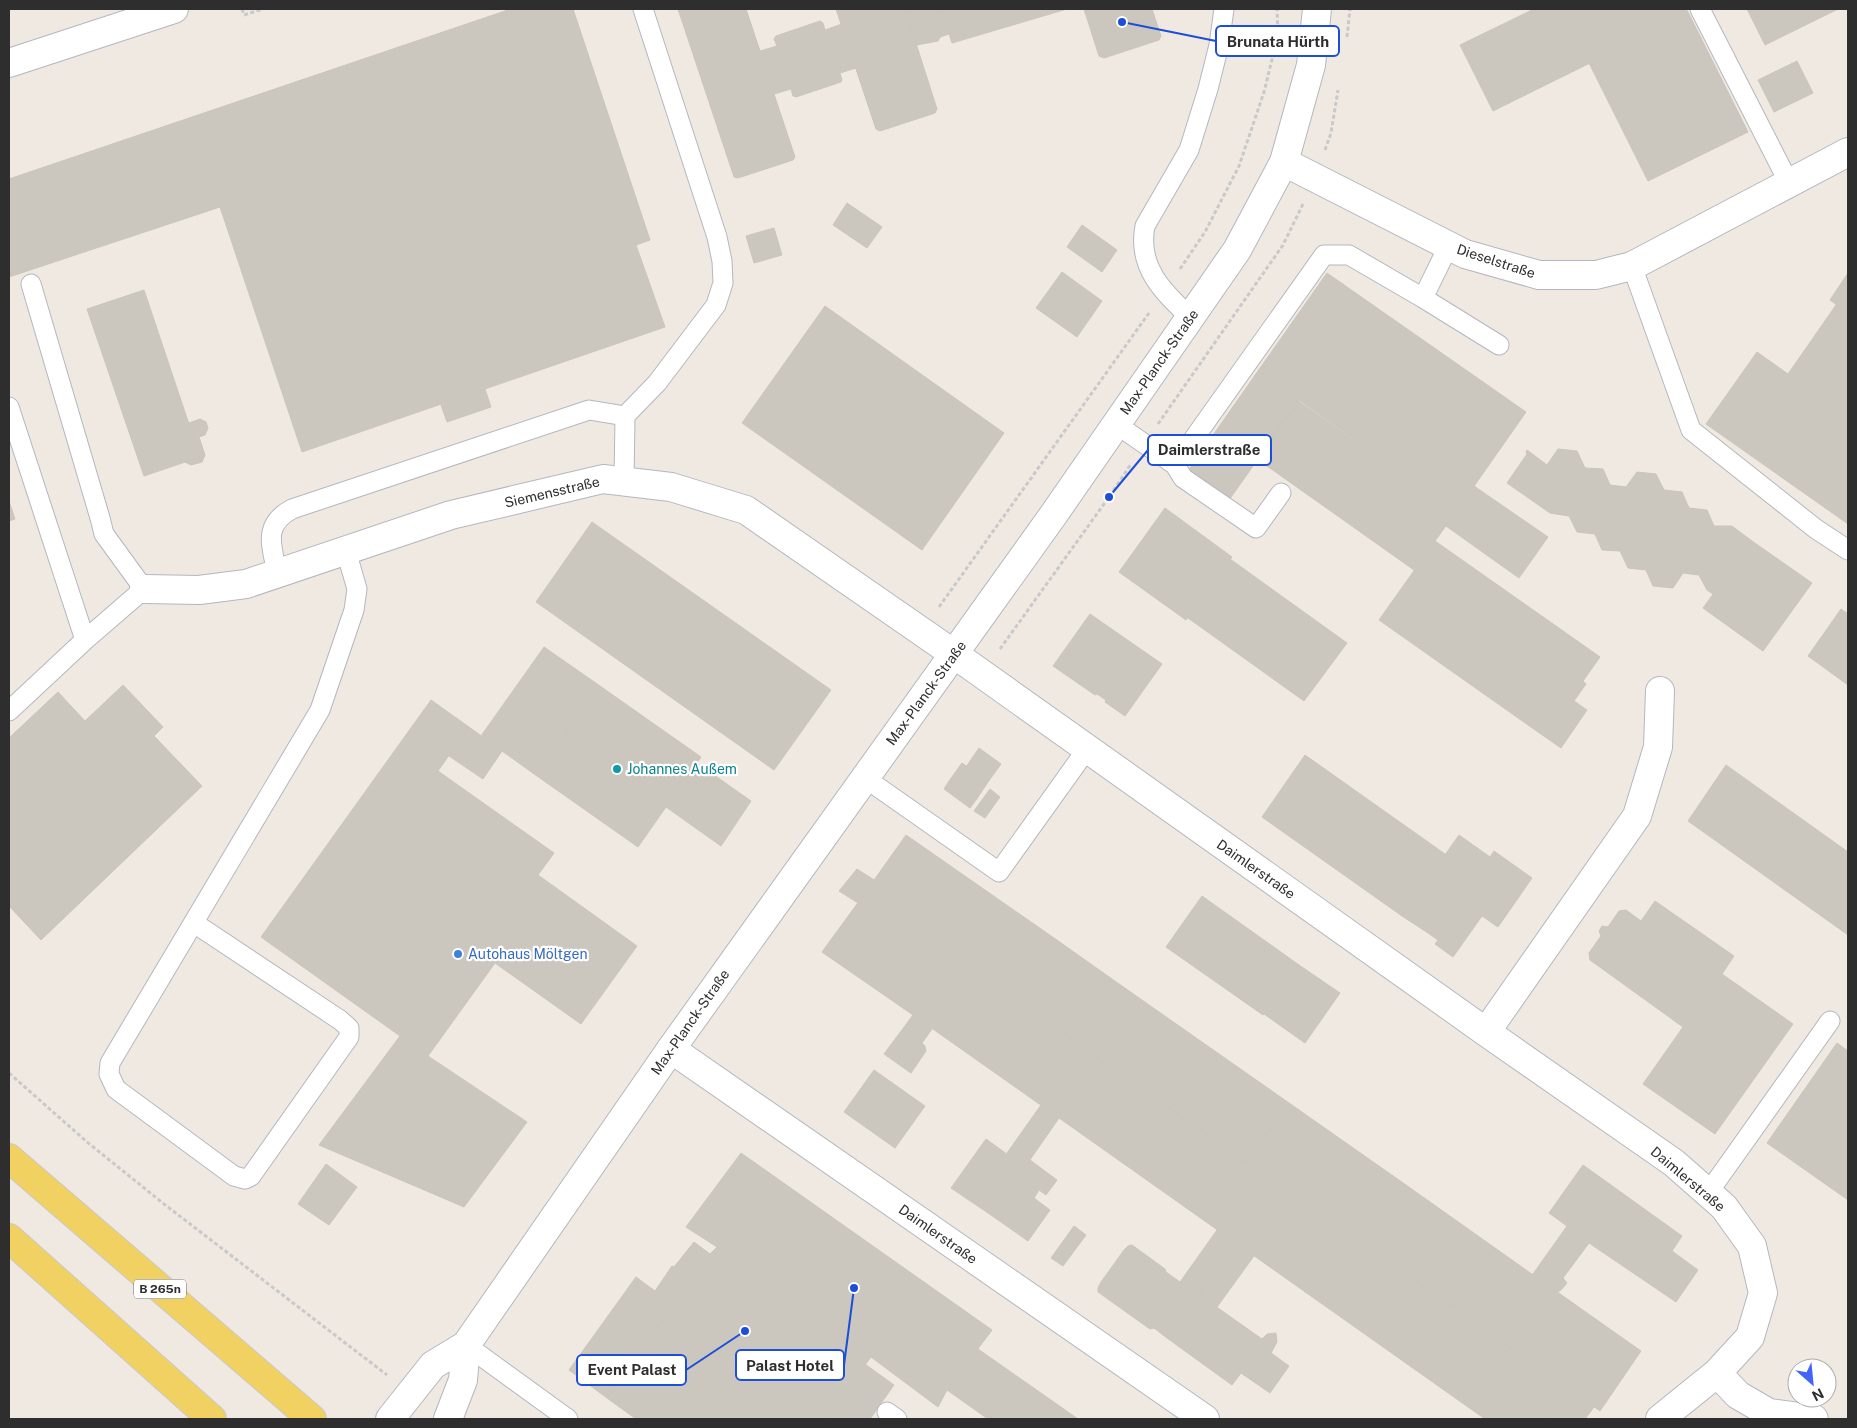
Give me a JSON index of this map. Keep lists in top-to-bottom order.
{
  "streets": {
    "main road": ["B 265n"],
    "street": [
      "Dieselstraße",
      "Max-Planck-Straße",
      "Siemensstraße",
      "Daimlerstraße"
    ]
  },
  "crossings": [
    ["Dieselstraße", "Max-Planck-Straße"],
    ["Max-Planck-Straße", "Siemensstraße"],
    ["Max-Planck-Straße", "Daimlerstraße"],
    ["Siemensstraße", "Daimlerstraße"]
  ],
  "places": [
    "Brunata Hürth",
    "Daimlerstraße",
    "Johannes Außem",
    "Autohaus Möltgen",
    "Palast Hotel",
    "Event Palast"
  ],
  "north": "bottom right"
}
